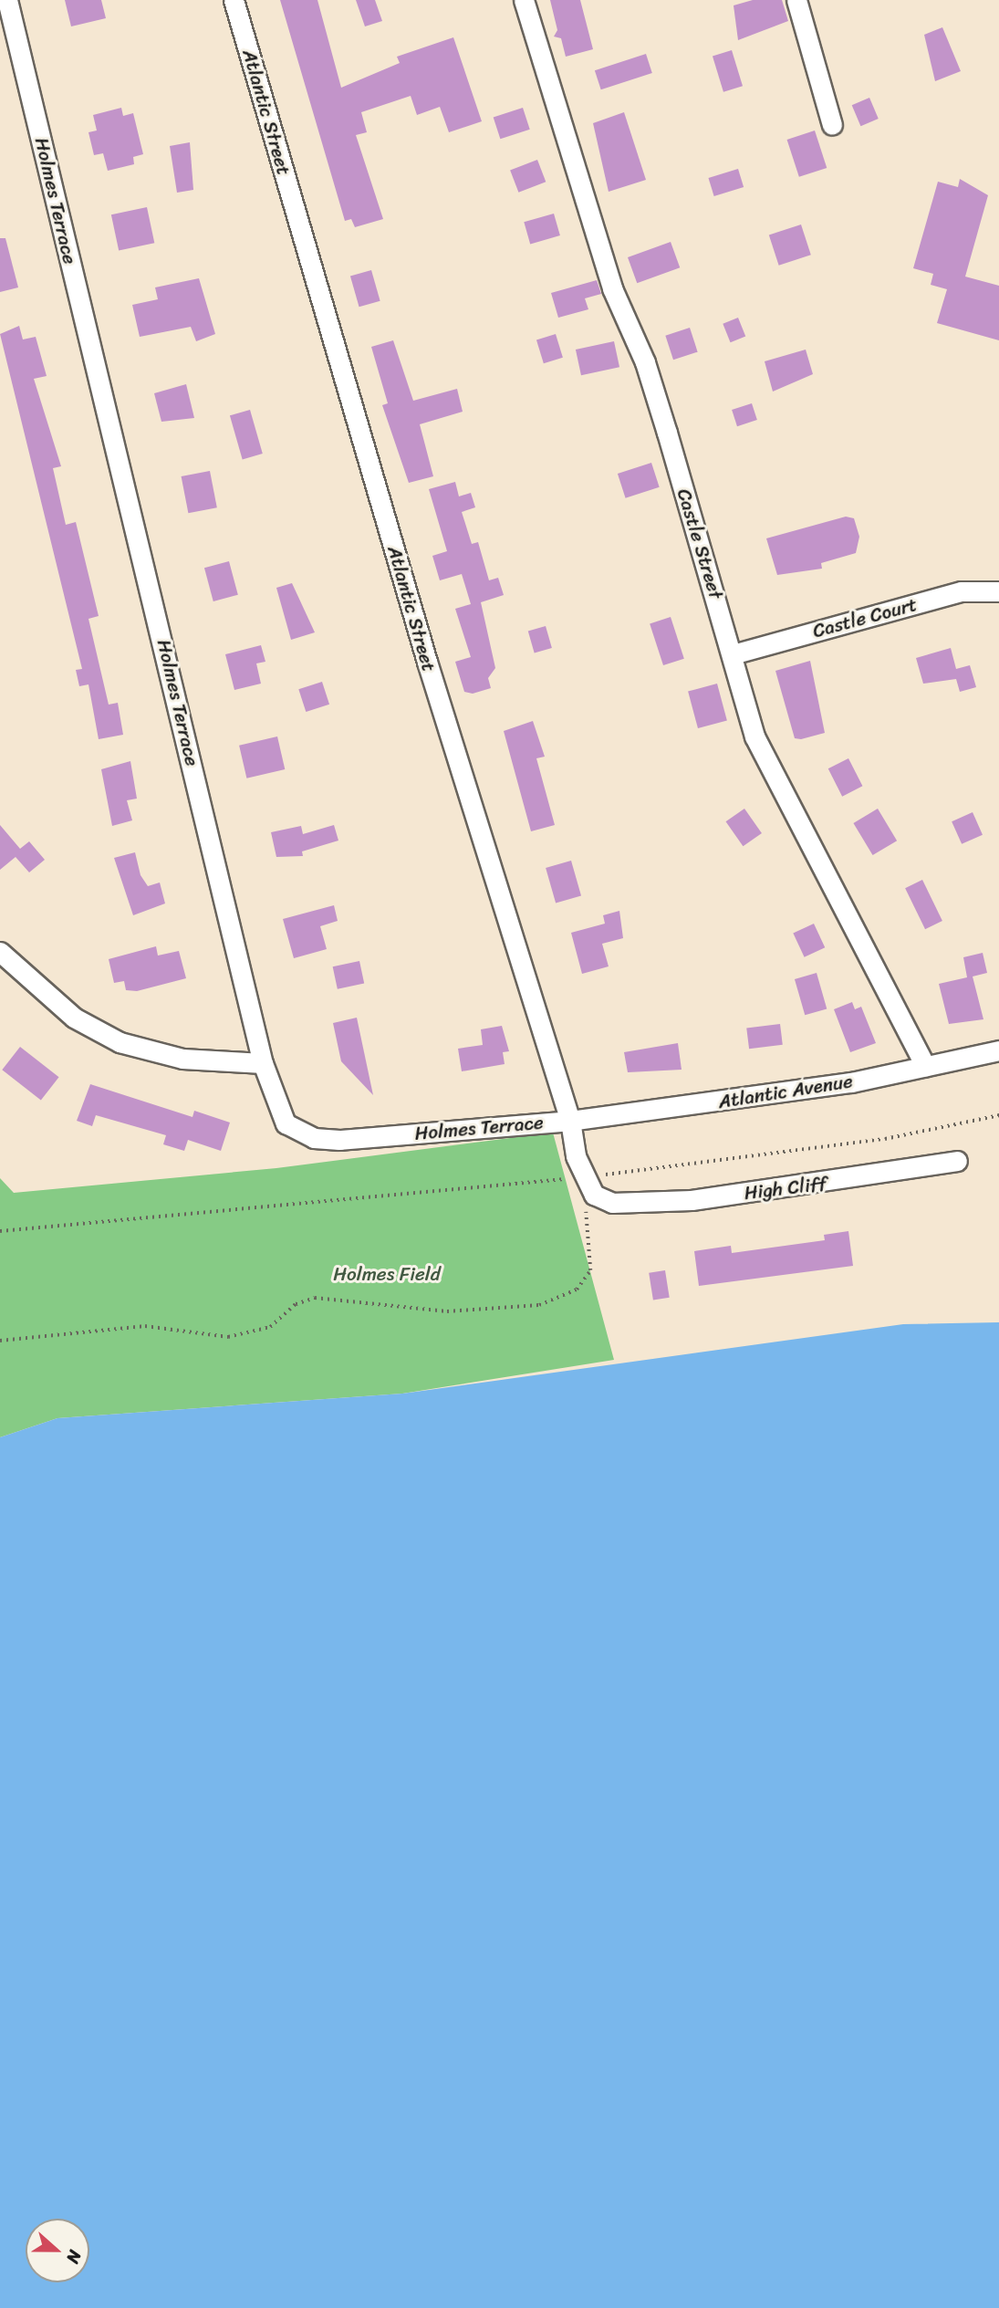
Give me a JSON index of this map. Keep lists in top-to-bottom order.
{
  "streets": {
    "street": [
      "Atlantic Street",
      "Holmes Terrace",
      "Castle Street",
      "Castle Court",
      "Atlantic Avenue",
      "High Cliff"
    ]
  },
  "crossings": [
    ["Atlantic Street", "Holmes Terrace"],
    ["Atlantic Street", "Atlantic Avenue"],
    ["Atlantic Street", "High Cliff"],
    ["Holmes Terrace", "Atlantic Avenue"],
    ["Castle Street", "Castle Court"],
    ["Castle Street", "Atlantic Avenue"]
  ],
  "parks": ["Holmes Field"],
  "north": "right"
}
